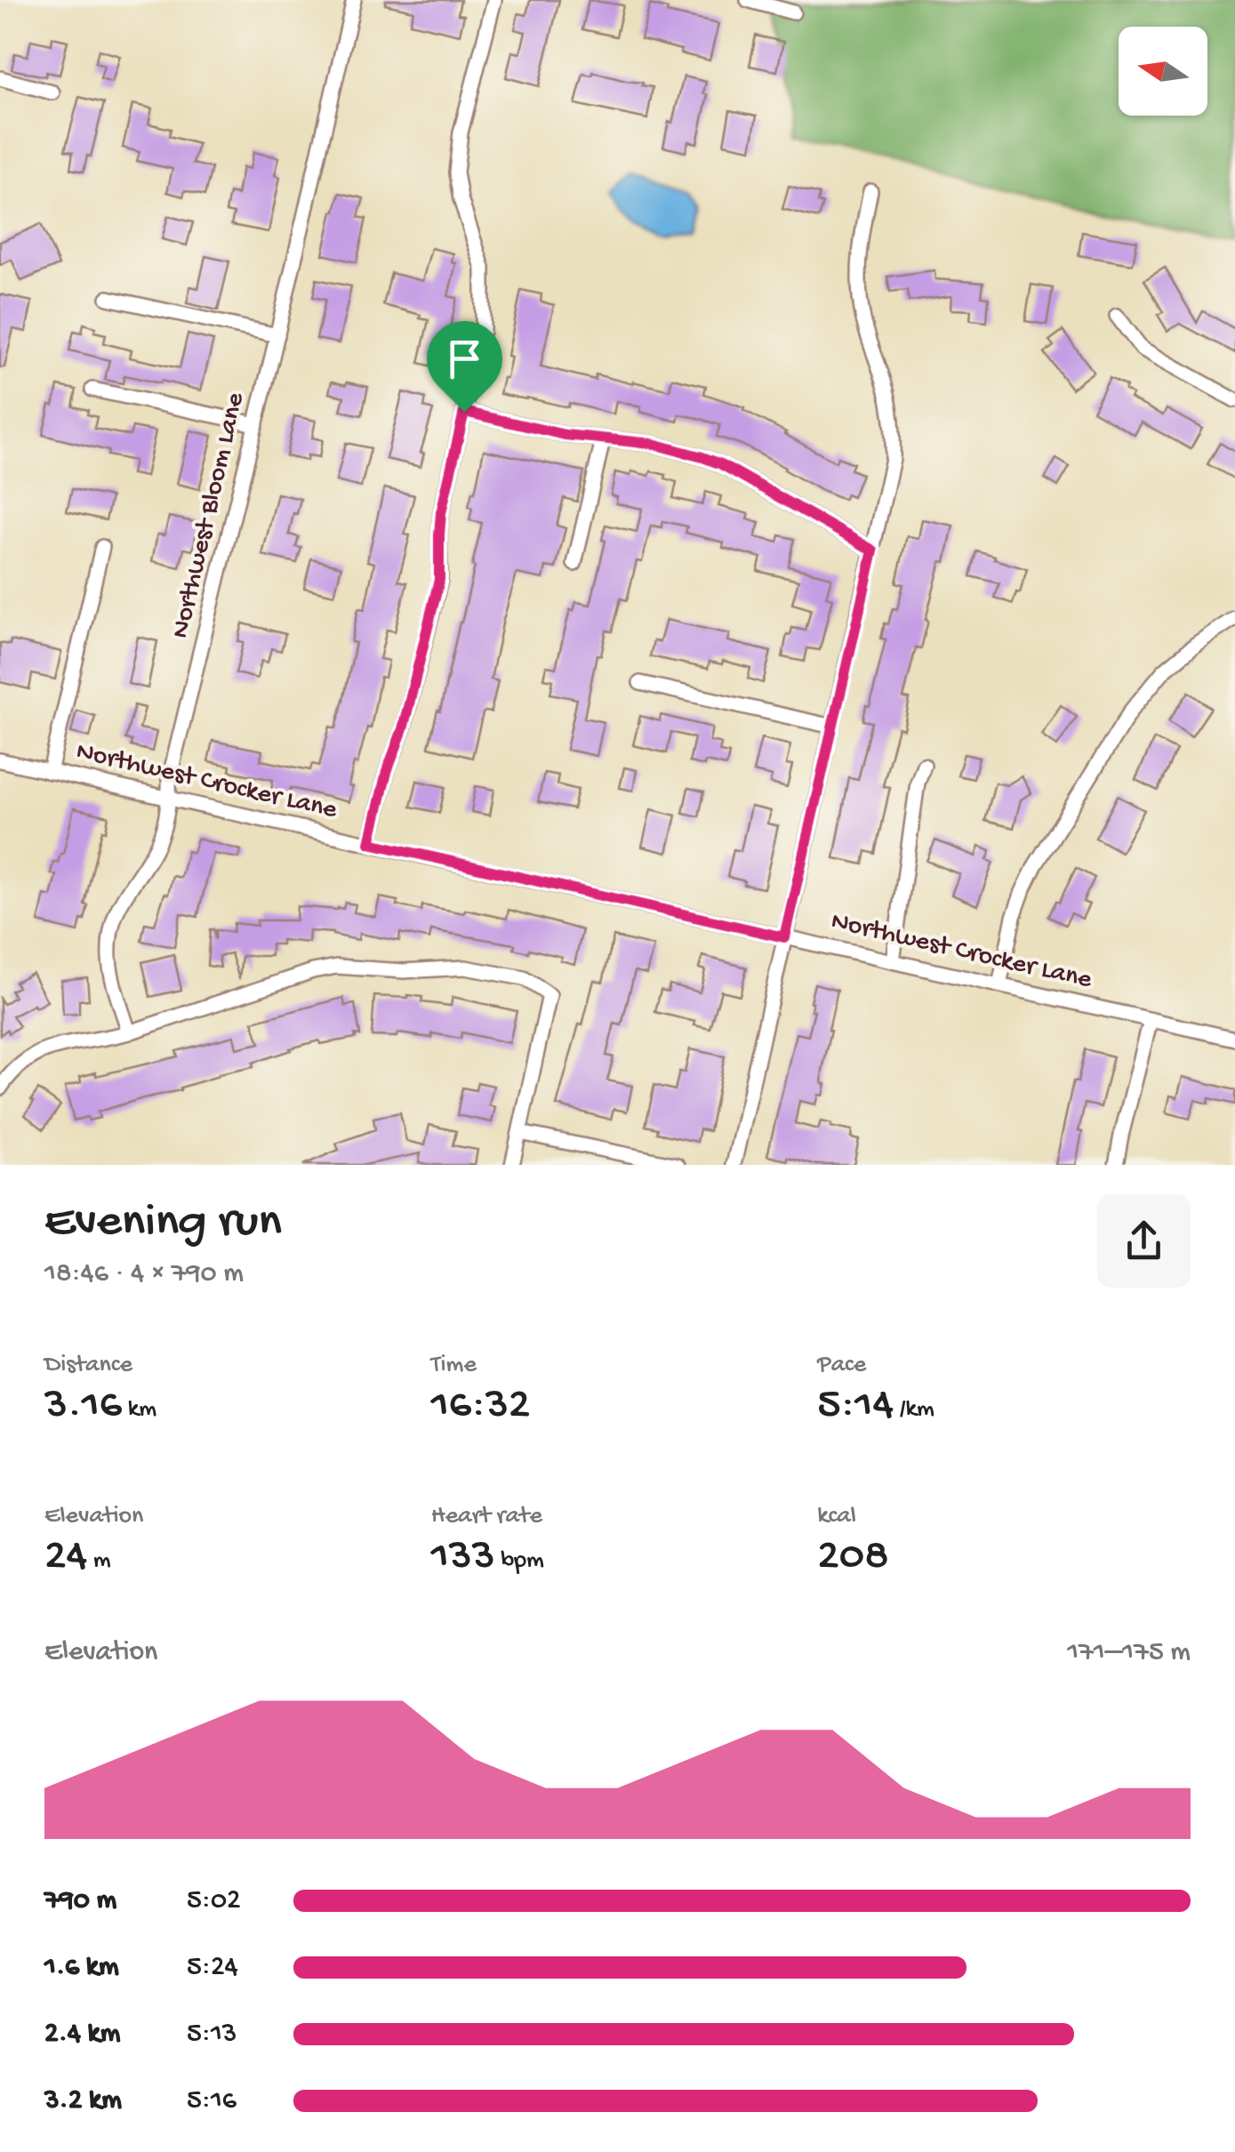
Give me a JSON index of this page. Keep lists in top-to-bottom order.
{
  "streets": {
    "street": ["Northwest Bloom Lane", "Northwest Crocker Lane"]
  },
  "crossings": [
    ["Northwest Bloom Lane", "Northwest Crocker Lane"]
  ],
  "north": "left",
  "page": {
    "heading": ["Evening run", "18:46 · 4 × 790 m"],
    "stats": [
      ["Distance", "3.16 km"],
      ["Time", "16:32"],
      ["Pace", "5:14 /km"],
      ["Elevation", "24 m"],
      ["Heart rate", "133 bpm"],
      ["kcal", "208"]
    ],
    "chart": ["Elevation", "171–175 m"],
    "list": [
      {
        "name": "790 m",
        "note": "5:02"
      },
      {
        "name": "1.6 km",
        "note": "5:24"
      },
      {
        "name": "2.4 km",
        "note": "5:13"
      },
      {
        "name": "3.2 km",
        "note": "5:16"
      }
    ]
  }
}
